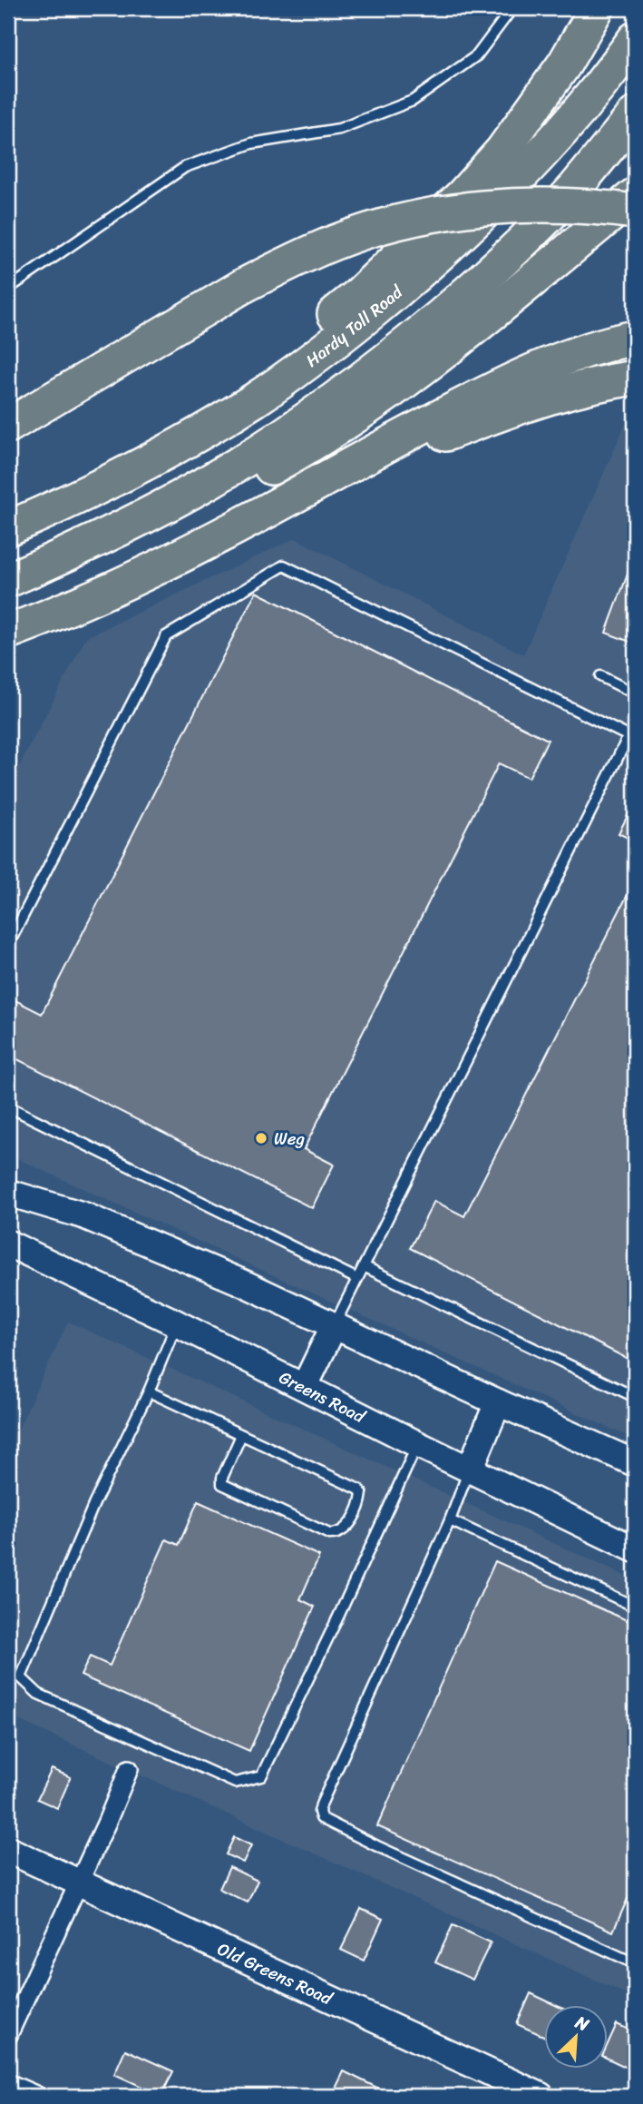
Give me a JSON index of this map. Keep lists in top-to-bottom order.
{
  "streets": {
    "highway": ["Hardy Toll Road"],
    "main road": ["Greens Road", "Old Greens Road"]
  },
  "places": ["Weg"],
  "north": "top right"
}
